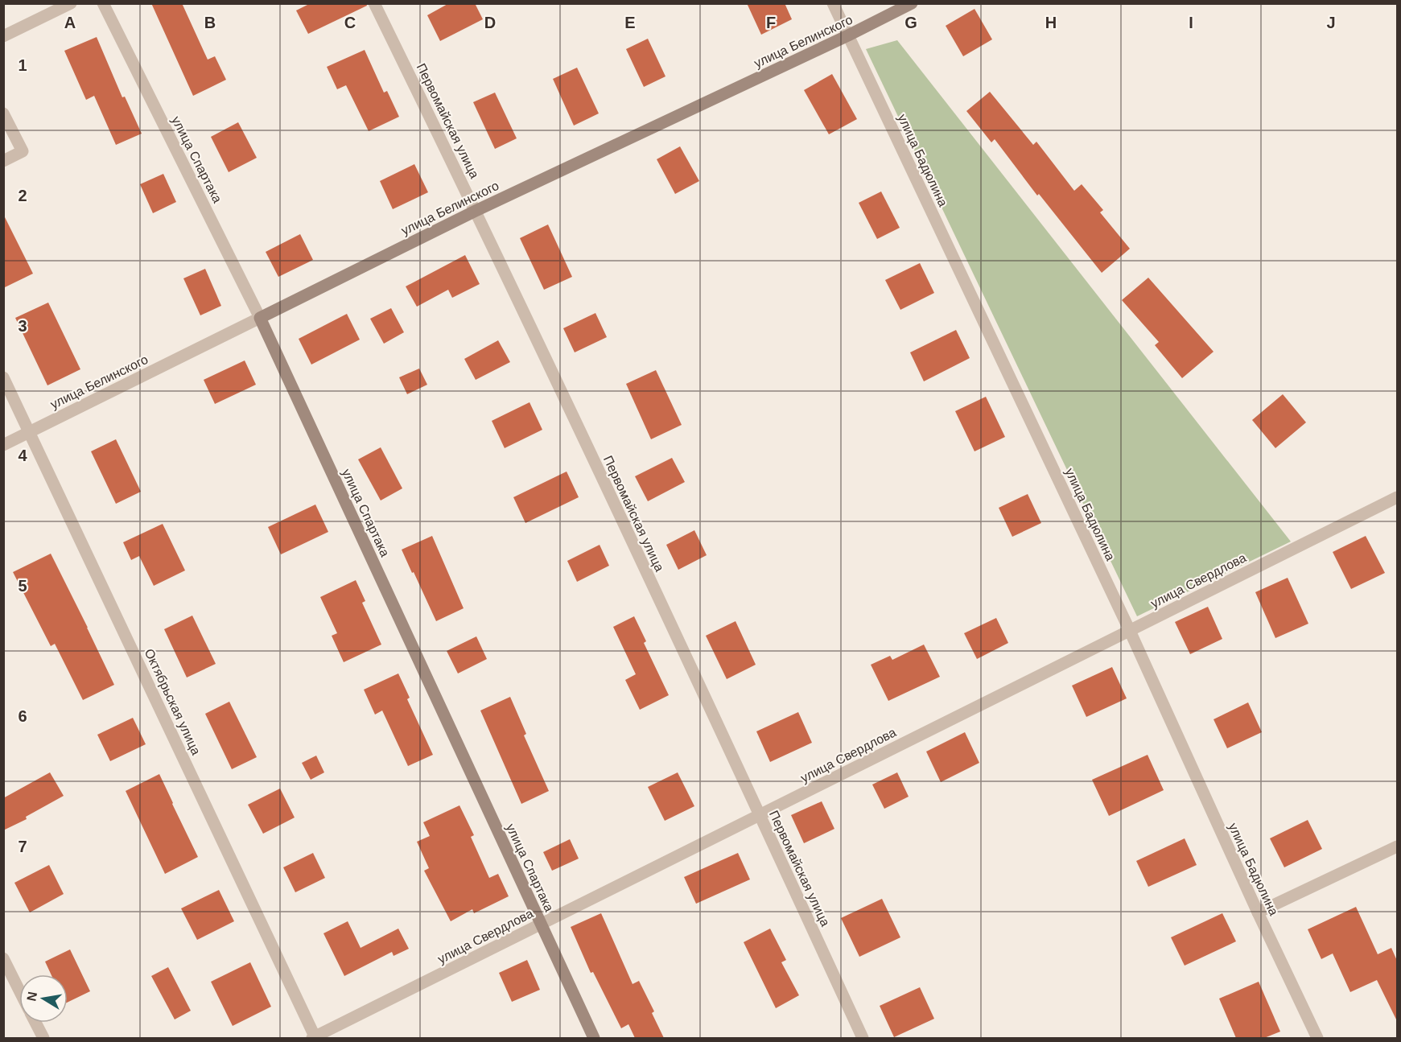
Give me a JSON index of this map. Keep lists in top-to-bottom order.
{
  "streets": {
    "street": [
      "улица Белинского",
      "Первомайская улица",
      "улица Спартака",
      "улица Бадюлина",
      "улица Свердлова",
      "Октябрьская улица"
    ]
  },
  "crossings": [
    ["улица Белинского", "Первомайская улица"],
    ["улица Белинского", "улица Спартака"],
    ["улица Белинского", "улица Бадюлина"],
    ["улица Белинского", "Октябрьская улица"],
    ["Первомайская улица", "улица Свердлова"],
    ["улица Спартака", "улица Свердлова"],
    ["улица Бадюлина", "улица Свердлова"],
    ["улица Свердлова", "Октябрьская улица"]
  ],
  "north": "left",
  "grid": {
    "columns": [
      "A",
      "B",
      "C",
      "D",
      "E",
      "F",
      "G",
      "H",
      "I",
      "J"
    ],
    "rows": [
      "1",
      "2",
      "3",
      "4",
      "5",
      "6",
      "7"
    ]
  }
}
